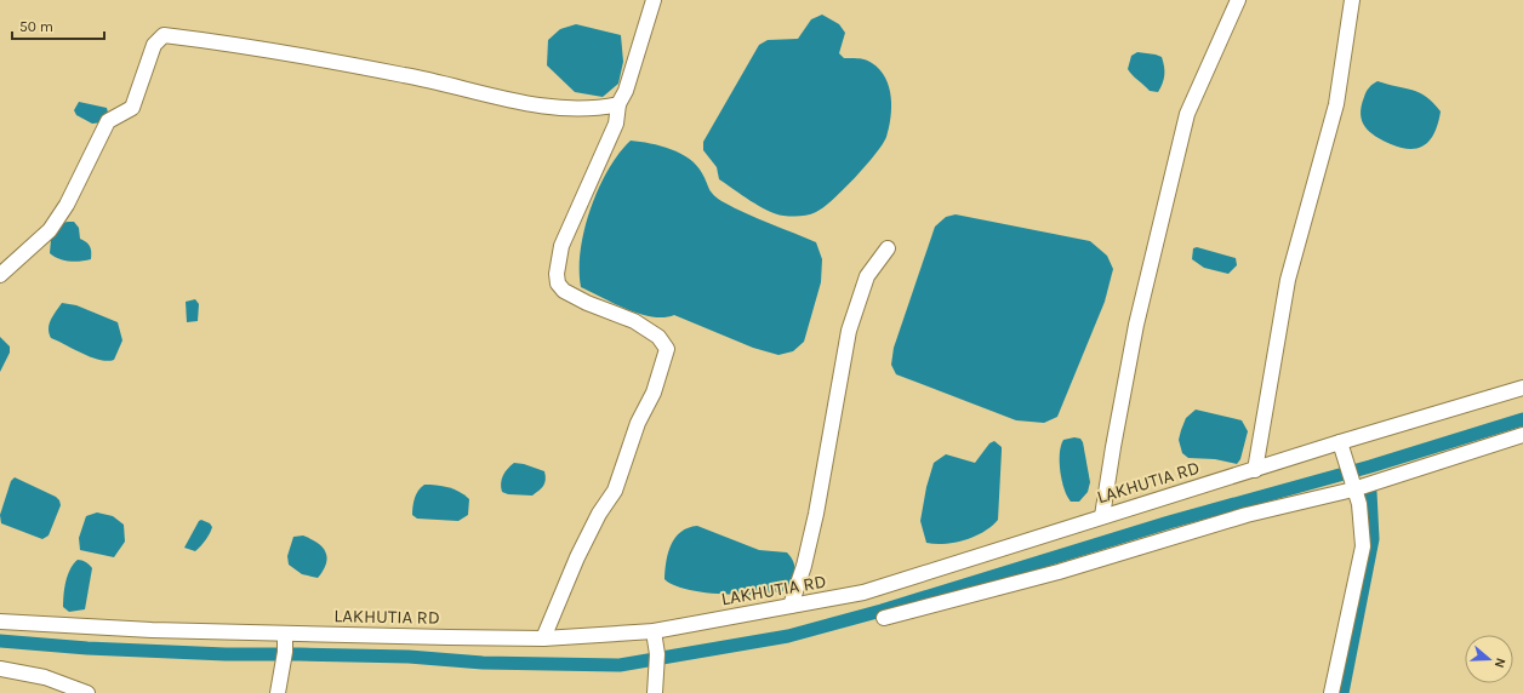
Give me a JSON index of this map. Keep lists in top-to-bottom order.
{
  "streets": {
    "street": ["LAKHUTIA RD"]
  },
  "scale_bar": "50 m",
  "north": "right"
}
